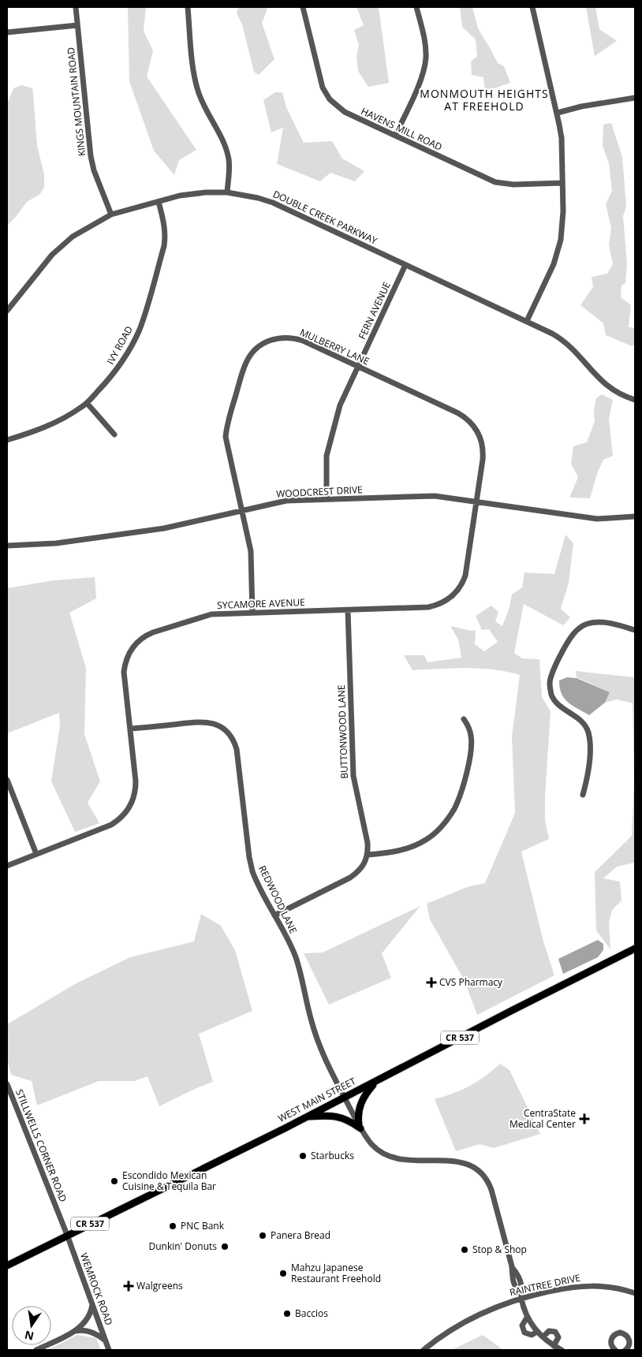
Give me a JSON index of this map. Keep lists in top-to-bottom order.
{
  "streets": {
    "main road": ["CR 537", "WEST MAIN STREET"],
    "street": [
      "KINGS MOUNTAIN ROAD",
      "HAVENS MILL ROAD",
      "DOUBLE CREEK PARKWAY",
      "FERN AVENUE",
      "IVY ROAD",
      "MULBERRY LANE",
      "WOODCREST DRIVE",
      "SYCAMORE AVENUE",
      "BUTTONWOOD LANE",
      "REDWOOD LANE",
      "STILLWELLS CORNER ROAD",
      "RAINTREE DRIVE",
      "WEMROCK ROAD"
    ]
  },
  "crossings": [
    ["KINGS MOUNTAIN ROAD", "DOUBLE CREEK PARKWAY"],
    ["DOUBLE CREEK PARKWAY", "FERN AVENUE"],
    ["DOUBLE CREEK PARKWAY", "IVY ROAD"],
    ["FERN AVENUE", "MULBERRY LANE"],
    ["FERN AVENUE", "WOODCREST DRIVE"],
    ["MULBERRY LANE", "WOODCREST DRIVE"],
    ["MULBERRY LANE", "SYCAMORE AVENUE"],
    ["WOODCREST DRIVE", "SYCAMORE AVENUE"],
    ["SYCAMORE AVENUE", "BUTTONWOOD LANE"],
    ["SYCAMORE AVENUE", "REDWOOD LANE"],
    ["REDWOOD LANE", "WEST MAIN STREET"],
    ["REDWOOD LANE", "RAINTREE DRIVE"],
    ["WEST MAIN STREET", "STILLWELLS CORNER ROAD"],
    ["WEST MAIN STREET", "WEMROCK ROAD"],
    ["STILLWELLS CORNER ROAD", "WEMROCK ROAD"]
  ],
  "districts": ["MONMOUTH HEIGHTS AT FREEHOLD"],
  "places": {
    "health": ["CVS Pharmacy", "CentraState Medical Center", "Walgreens"],
    "other": [
      "Starbucks",
      "Escondido Mexican Cuisine & Tequila Bar",
      "PNC Bank",
      "Panera Bread",
      "Dunkin' Donuts",
      "Stop & Shop",
      "Mahzu Japanese Restaurant Freehold",
      "Baccios"
    ]
  },
  "north": "bottom"
}
